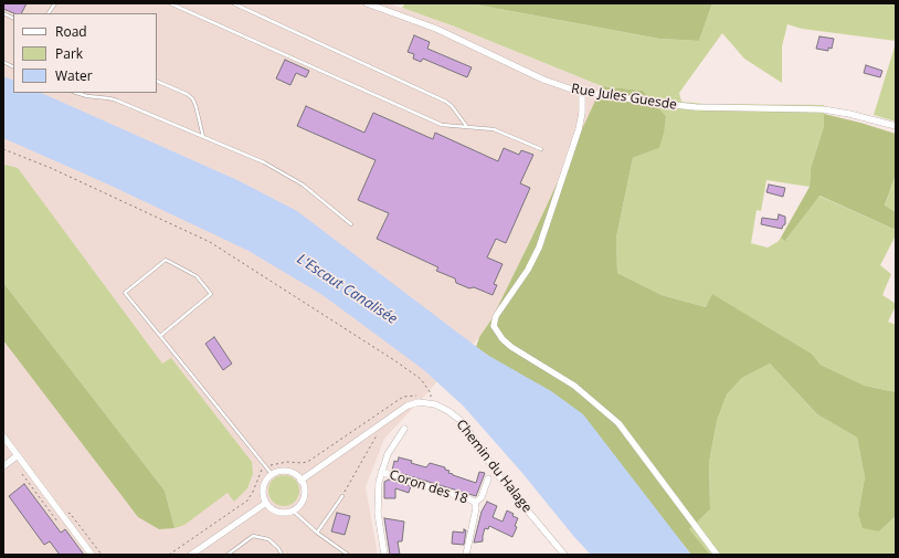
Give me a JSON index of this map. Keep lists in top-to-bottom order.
{
  "streets": {
    "street": ["Rue Jules Guesde", "Chemin du Halage", "Coron des 18"]
  },
  "water": ["L'Escaut Canalisée"],
  "legend": ["Road", "Park", "Water"]
}
